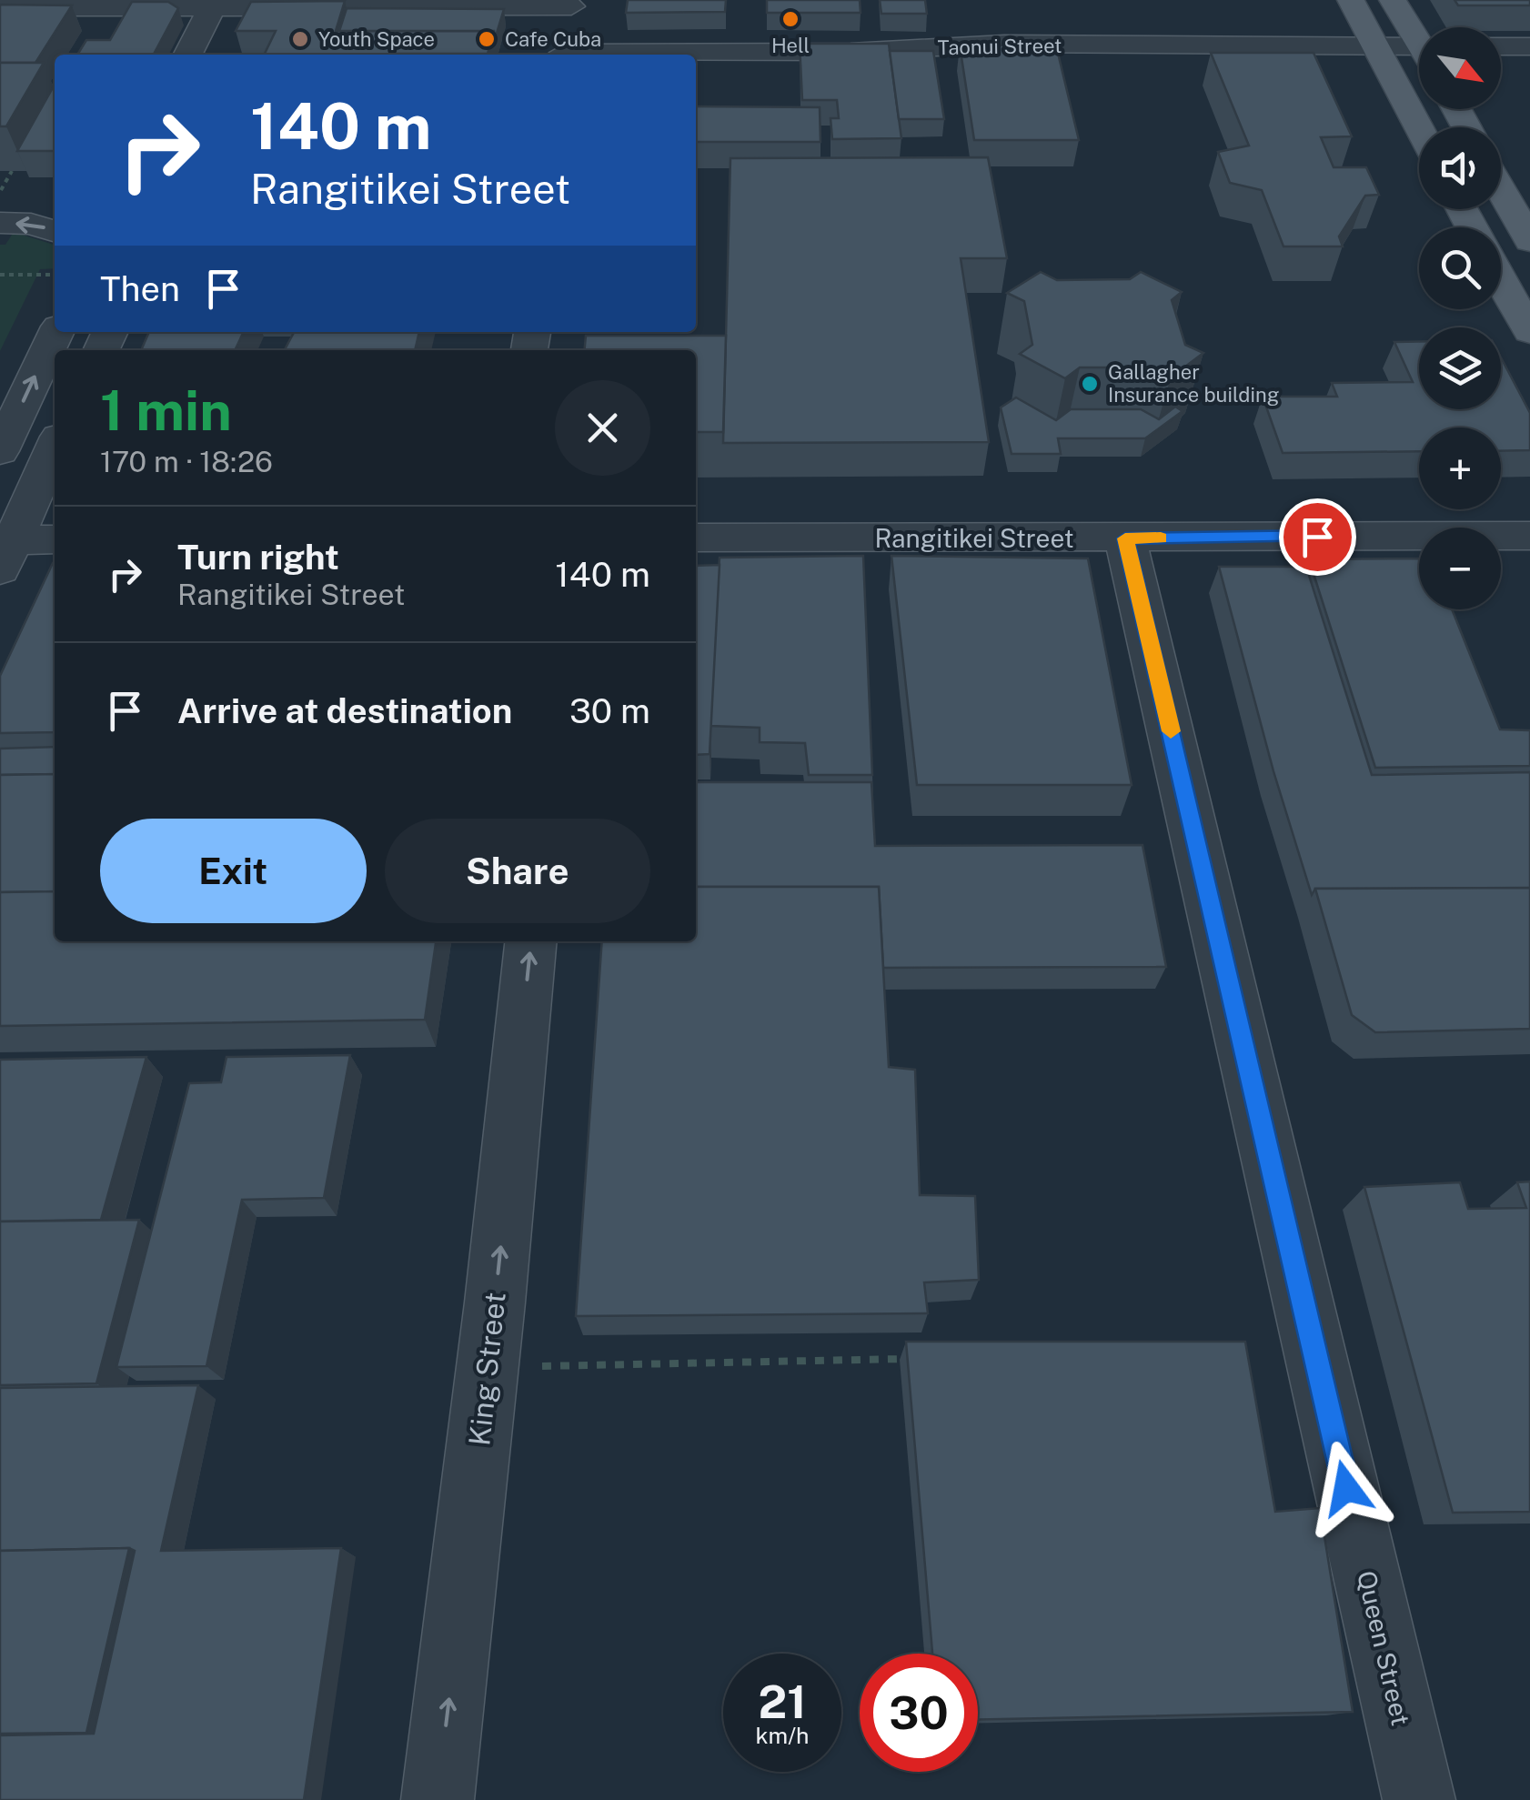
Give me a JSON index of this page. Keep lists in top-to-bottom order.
{
  "streets": {
    "street": [
      "Taonui Street",
      "Rangitikei Street",
      "King Street",
      "Queen Street"
    ]
  },
  "crossings": [
    ["Rangitikei Street", "Queen Street"]
  ],
  "one_way": ["King Street"],
  "places": [
    "Hell",
    "Youth Space",
    "Cafe Cuba",
    "Gallagher Insurance building"
  ],
  "north": "bottom right",
  "page": {
    "map_buttons": ["+", "−"],
    "turn": ["140 m", "Rangitikei Street"],
    "then": "Then",
    "heading": ["1 min", "170 m · 18:26"],
    "list": [
      {
        "name": "Turn right",
        "note": "Rangitikei Street",
        "value": "140 m"
      },
      {
        "name": "Arrive at destination",
        "value": "30 m"
      }
    ],
    "buttons": ["Exit", "Share"],
    "speed": "21 km/h",
    "limit": "30"
  }
}
